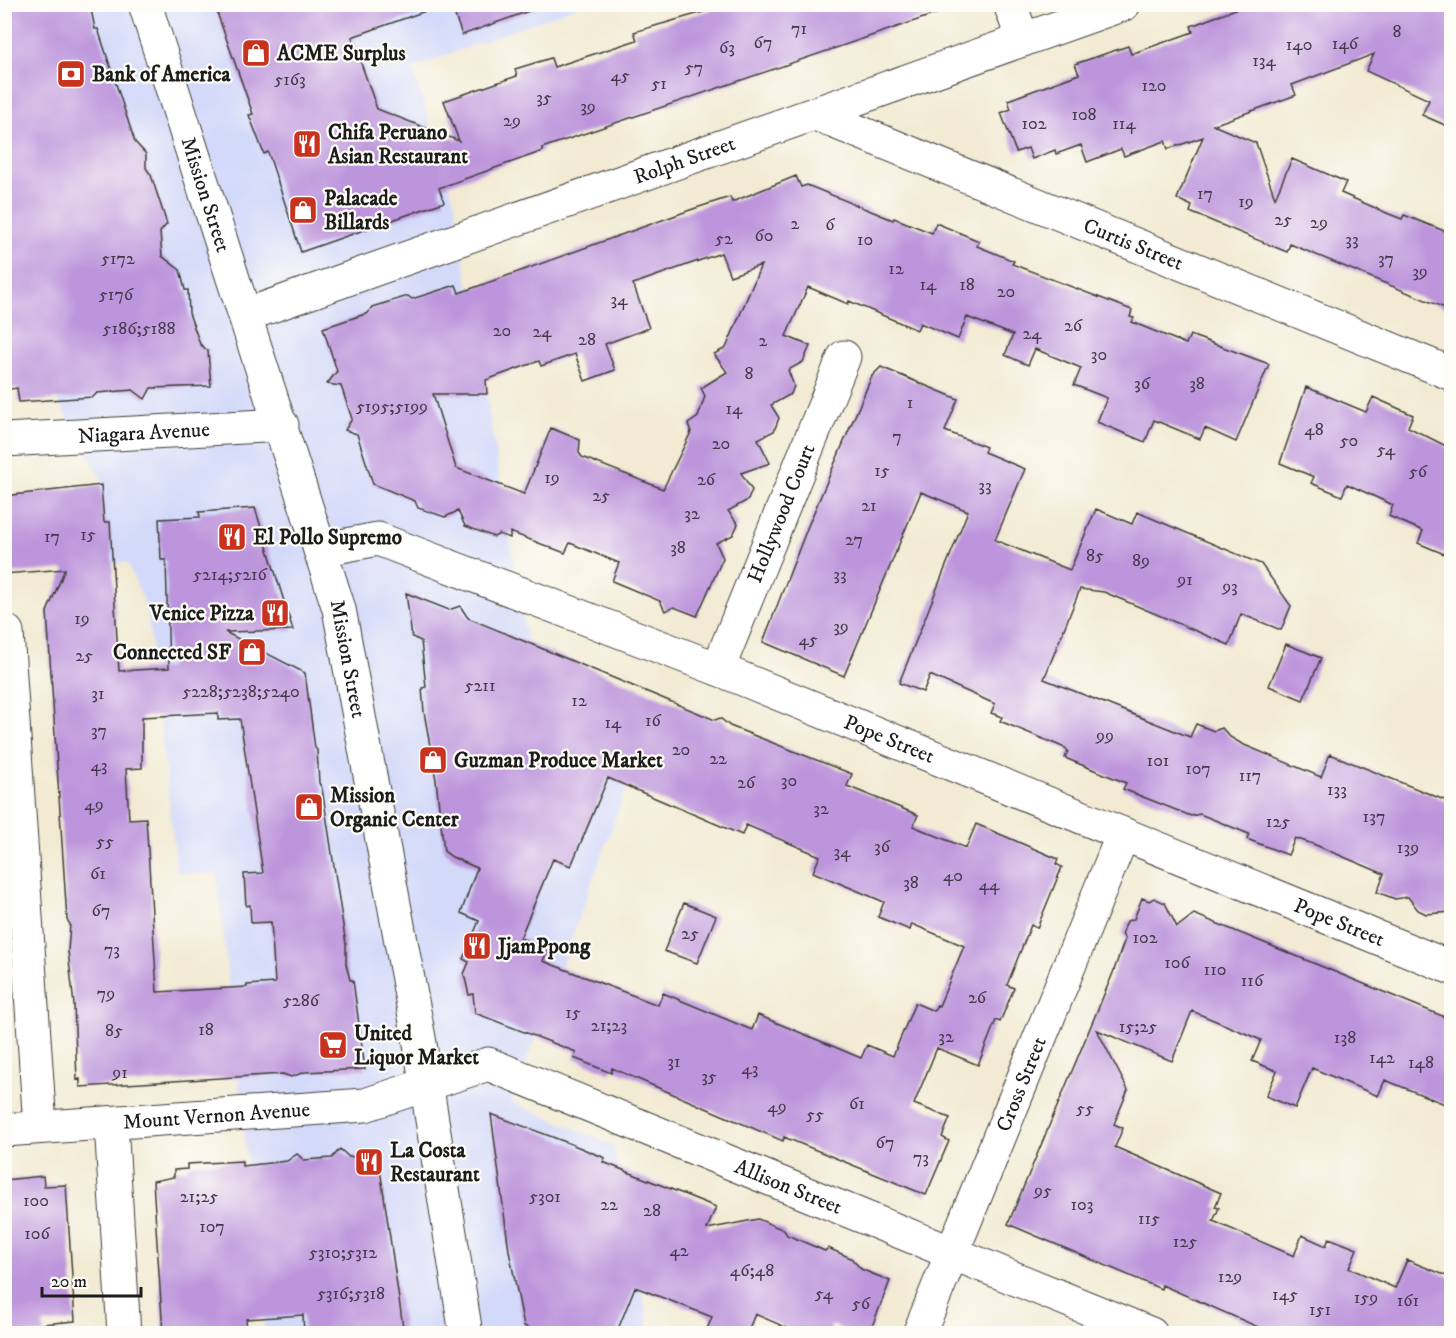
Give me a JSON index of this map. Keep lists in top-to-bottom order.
{
  "streets": {
    "street": [
      "Rolph Street",
      "Mission Street",
      "Curtis Street",
      "Niagara Avenue",
      "Hollywood Court",
      "Pope Street",
      "Cross Street",
      "Mount Vernon Avenue",
      "Allison Street"
    ]
  },
  "crossings": [
    ["Rolph Street", "Mission Street"],
    ["Rolph Street", "Curtis Street"],
    ["Mission Street", "Niagara Avenue"],
    ["Mission Street", "Pope Street"],
    ["Mission Street", "Mount Vernon Avenue"],
    ["Mission Street", "Allison Street"],
    ["Hollywood Court", "Pope Street"],
    ["Pope Street", "Cross Street"],
    ["Cross Street", "Allison Street"],
    ["Mount Vernon Avenue", "Allison Street"]
  ],
  "places": {
    "shop": [
      "ACME Surplus",
      "Palacade Billards",
      "Connected SF",
      "Guzman Produce Market",
      "Mission Organic Center"
    ],
    "bank": ["Bank of America"],
    "restaurant": [
      "Chifa Peruano Asian Restaurant",
      "El Pollo Supremo",
      "Venice Pizza",
      "JjamPpong",
      "La Costa Restaurant"
    ],
    "supermarket": ["United Liquor Market"]
  },
  "house_numbers": [
    "71",
    "8",
    "67",
    "146",
    "140",
    "63",
    "134",
    "57",
    "45",
    "5163",
    "51",
    "120",
    "35",
    "39",
    "108",
    "29",
    "102",
    "114",
    "17",
    "19",
    "25",
    "29",
    "2",
    "6",
    "60",
    "52",
    "10",
    "33",
    "5172",
    "37",
    "12",
    "39",
    "14",
    "18",
    "20",
    "5176",
    "34",
    "26",
    "5186;5188",
    "20",
    "24",
    "24",
    "28",
    "2",
    "30",
    "8",
    "36",
    "38",
    "1",
    "5195;5199",
    "14",
    "48",
    "7",
    "50",
    "20",
    "54",
    "15",
    "56",
    "19",
    "26",
    "33",
    "25",
    "21",
    "32",
    "15",
    "17",
    "27",
    "38",
    "85",
    "89",
    "5214;5216",
    "33",
    "91",
    "93",
    "19",
    "39",
    "45",
    "25",
    "5211",
    "5228;5238;5240",
    "31",
    "12",
    "16",
    "14",
    "37",
    "99",
    "20",
    "22",
    "101",
    "43",
    "107",
    "117",
    "30",
    "26",
    "133",
    "49",
    "32",
    "137",
    "125",
    "55",
    "36",
    "139",
    "34",
    "61",
    "40",
    "38",
    "44",
    "67",
    "25",
    "102",
    "73",
    "106",
    "110",
    "116",
    "79",
    "26",
    "5286",
    "15",
    "21;23",
    "15;25",
    "18",
    "85",
    "32",
    "138",
    "142",
    "31",
    "148",
    "43",
    "91",
    "35",
    "61",
    "49",
    "55",
    "55",
    "67",
    "73",
    "95",
    "21;25",
    "5301",
    "100",
    "22",
    "103",
    "28",
    "115",
    "107",
    "106",
    "125",
    "42",
    "5310;5312",
    "46;48",
    "129",
    "5316;5318",
    "54",
    "145",
    "159",
    "161",
    "56",
    "151"
  ],
  "scale_bar": "20 m"
}
